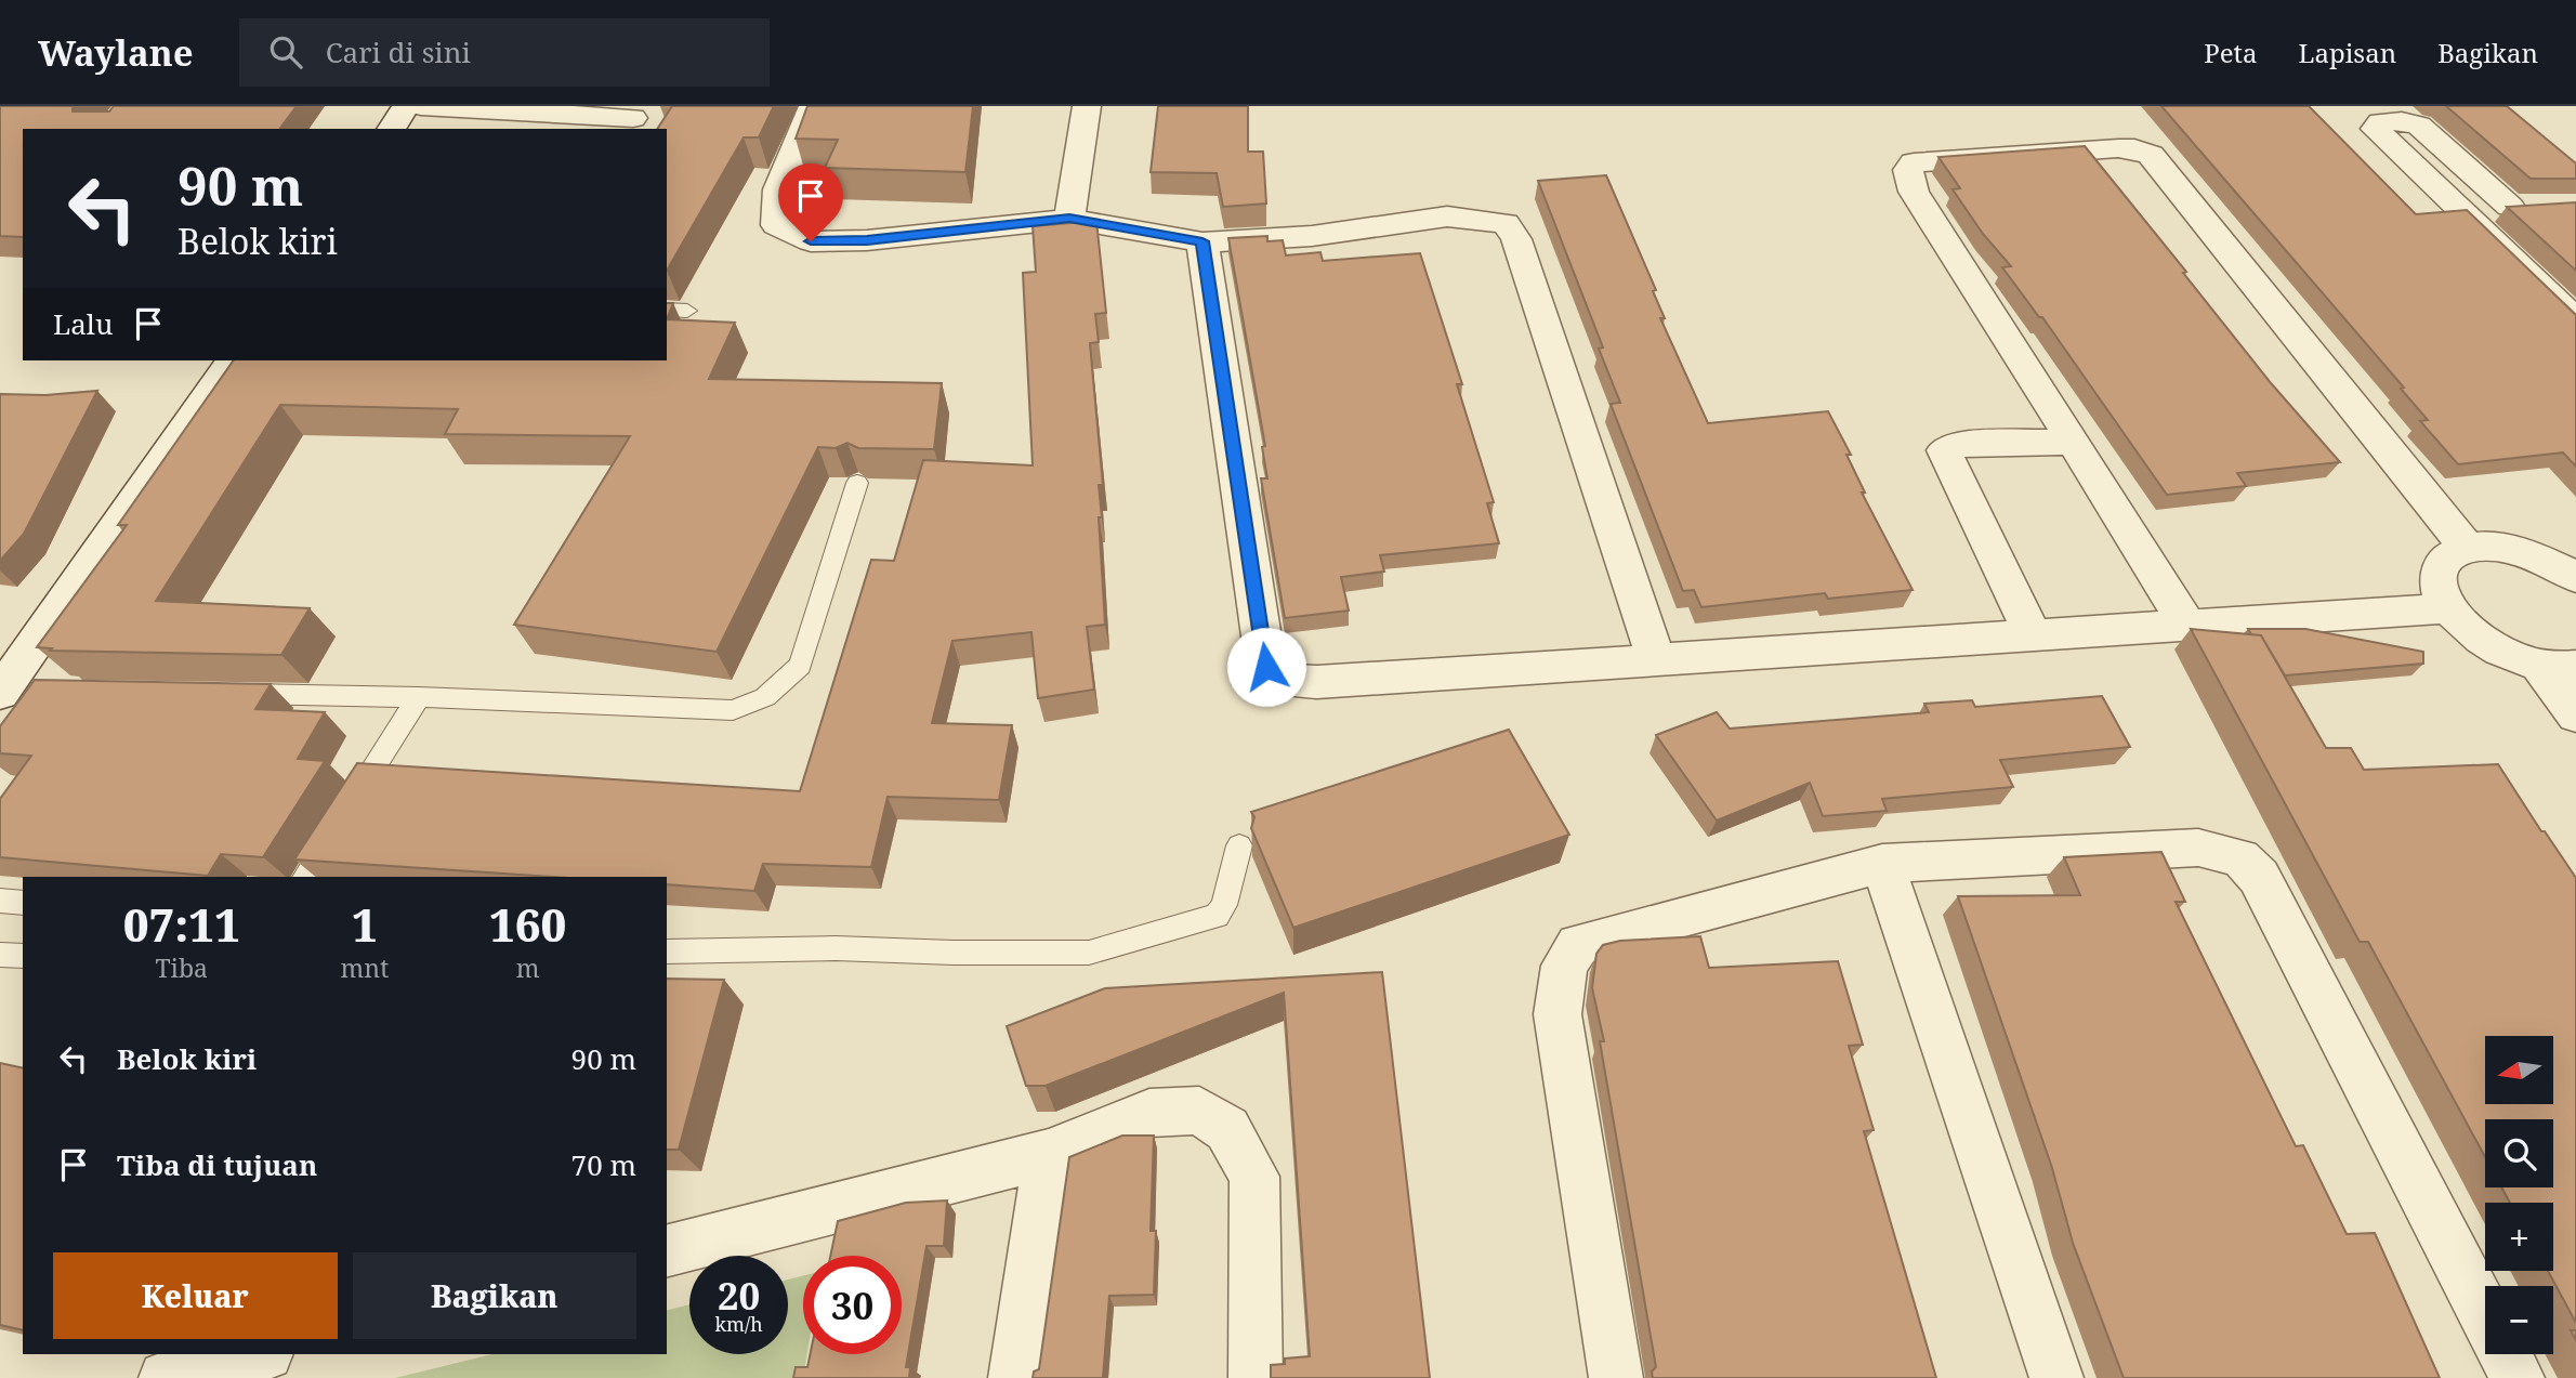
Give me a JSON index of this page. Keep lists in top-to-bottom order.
{
  "north": "left",
  "page": {
    "header": "Waylane",
    "search": "Cari di sini",
    "nav": ["Peta", "Lapisan", "Bagikan"],
    "turn": ["90 m", "Belok kiri"],
    "then": "Lalu",
    "eta": [
      "07:11",
      "Tiba",
      "1",
      "mnt",
      "160",
      "m"
    ],
    "list": [
      {
        "name": "Belok kiri",
        "value": "90 m"
      },
      {
        "name": "Tiba di tujuan",
        "value": "70 m"
      }
    ],
    "map_buttons": ["+", "−"],
    "buttons": ["Keluar", "Bagikan"],
    "speed": "20 km/h",
    "limit": "30"
  }
}
